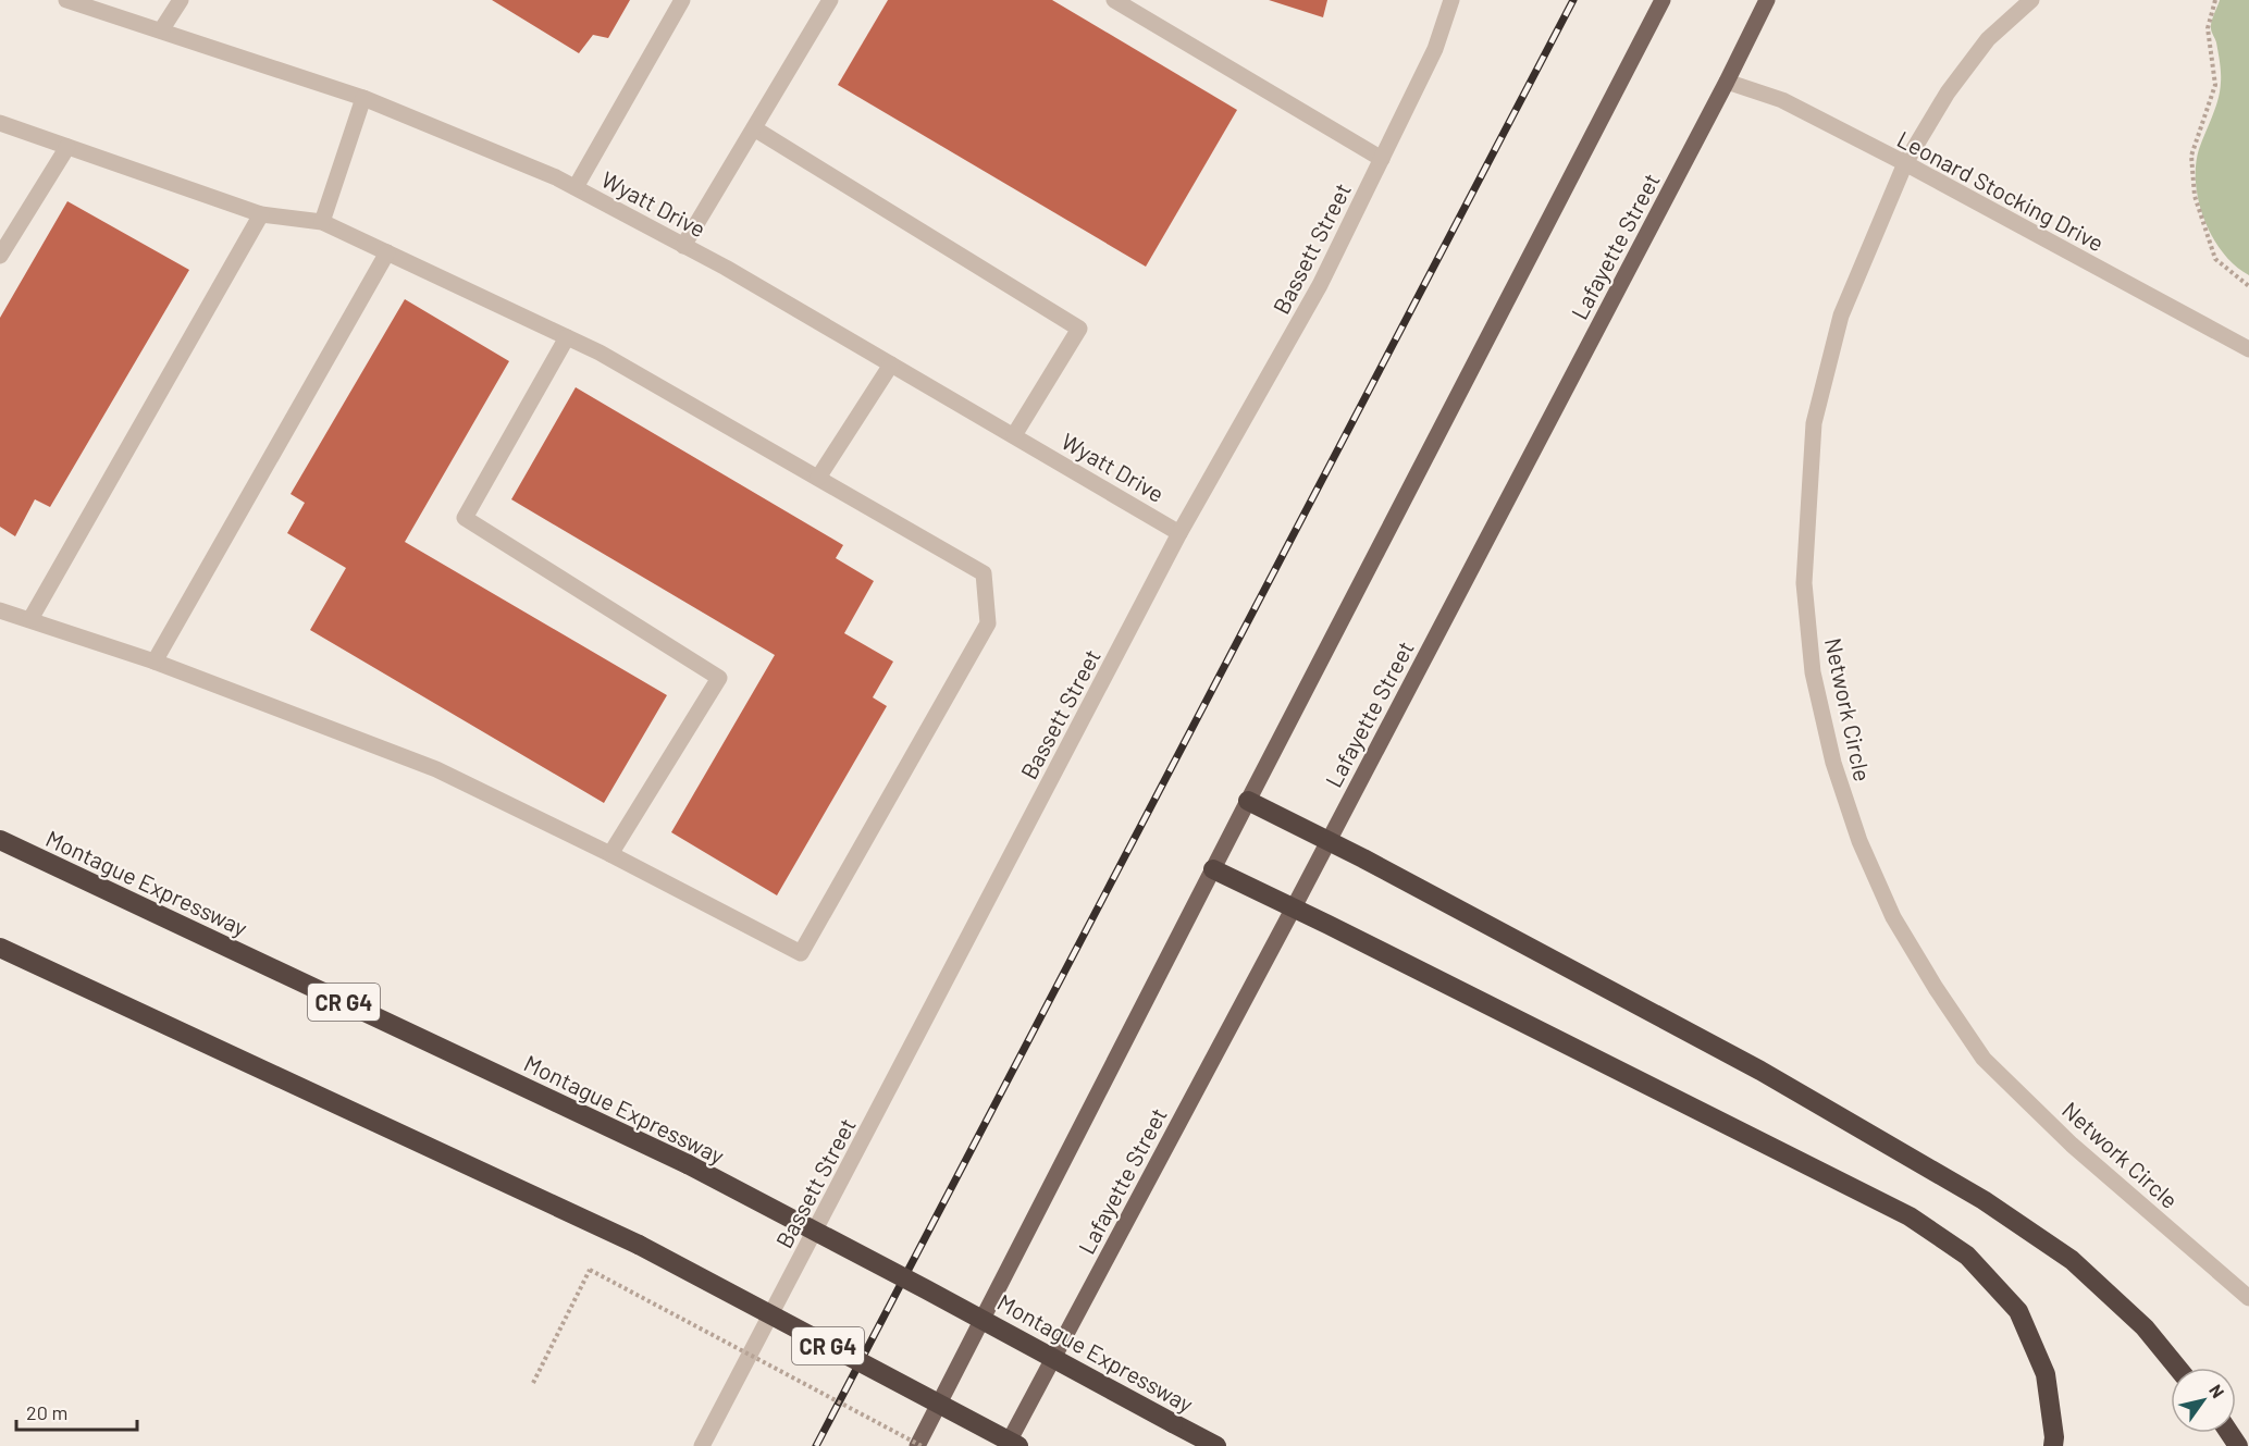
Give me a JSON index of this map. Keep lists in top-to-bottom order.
{
  "streets": {
    "highway": ["Montague Expressway", "CR G4"],
    "main road": ["Lafayette Street"],
    "street": [
      "Leonard Stocking Drive",
      "Wyatt Drive",
      "Bassett Street",
      "Network Circle"
    ]
  },
  "crossings": [
    ["Leonard Stocking Drive", "Lafayette Street"],
    ["Leonard Stocking Drive", "Network Circle"],
    ["Wyatt Drive", "Bassett Street"]
  ],
  "scale_bar": "20 m",
  "north": "top right"
}
